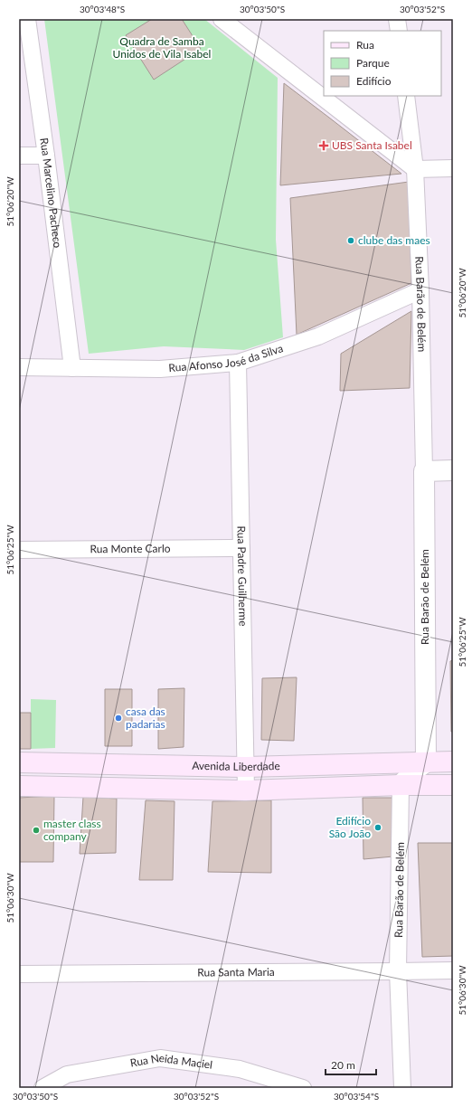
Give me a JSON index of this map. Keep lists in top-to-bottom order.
{
  "streets": {
    "main road": ["Avenida Liberdade"],
    "street": [
      "Rua Marcelino Pacheco",
      "Rua Barão de Belém",
      "Rua Afonso José da Silva",
      "Rua Monte Carlo",
      "Rua Padre Guilherme",
      "Rua Santa Maria",
      "Rua Neida Maciel"
    ]
  },
  "crossings": [
    ["Rua Marcelino Pacheco", "Rua Afonso José da Silva"],
    ["Rua Barão de Belém", "Rua Afonso José da Silva"],
    ["Rua Barão de Belém", "Avenida Liberdade"],
    ["Rua Barão de Belém", "Rua Santa Maria"],
    ["Rua Afonso José da Silva", "Rua Padre Guilherme"],
    ["Rua Monte Carlo", "Rua Padre Guilherme"],
    ["Rua Padre Guilherme", "Avenida Liberdade"]
  ],
  "parks": ["Quadra de Samba Unidos de Vila Isabel"],
  "places": {
    "health": ["UBS Santa Isabel"],
    "other": [
      "clube das maes",
      "casa das padarias",
      "Edifício São João",
      "master class company"
    ]
  },
  "legend": ["Rua", "Parque", "Edifício"],
  "scale_bar": "20 m",
  "coordinates": [
    "30°03'48\"S",
    "30°03'50\"S",
    "30°03'52\"S",
    "51°06'20\"W",
    "51°06'25\"W",
    "51°06'30\"W",
    "30°03'54\"S"
  ]
}
